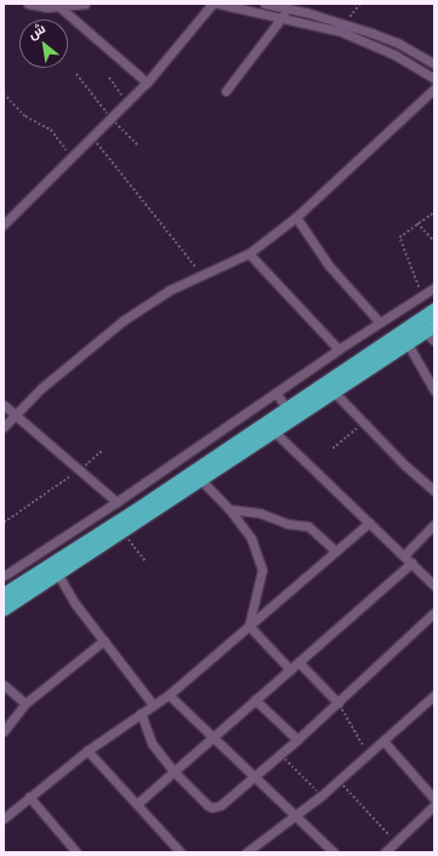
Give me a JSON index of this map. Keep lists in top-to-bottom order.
{
  "north": "top left"
}
